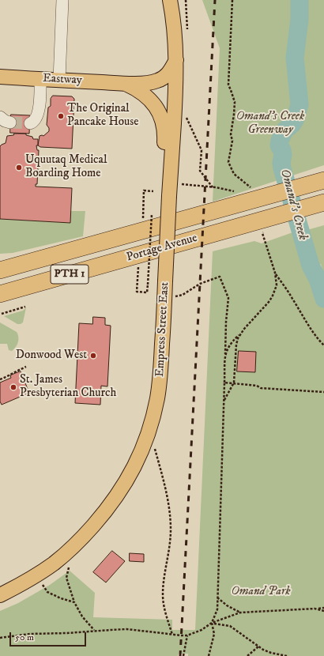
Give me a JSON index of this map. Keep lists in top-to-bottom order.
{
  "streets": {
    "highway": ["Portage Avenue", "PTH 1"],
    "main road": ["Eastway", "Empress Street East"]
  },
  "crossings": [
    ["Eastway", "Empress Street East"]
  ],
  "water": ["Omand's Creek"],
  "parks": ["Omand's Creek Greenway", "Omand Park"],
  "places": [
    "The Original Pancake House",
    "Uquutaq Medical Boarding Home",
    "Donwood West",
    "St. James Presbyterian Church"
  ],
  "scale_bar": "50 m"
}
